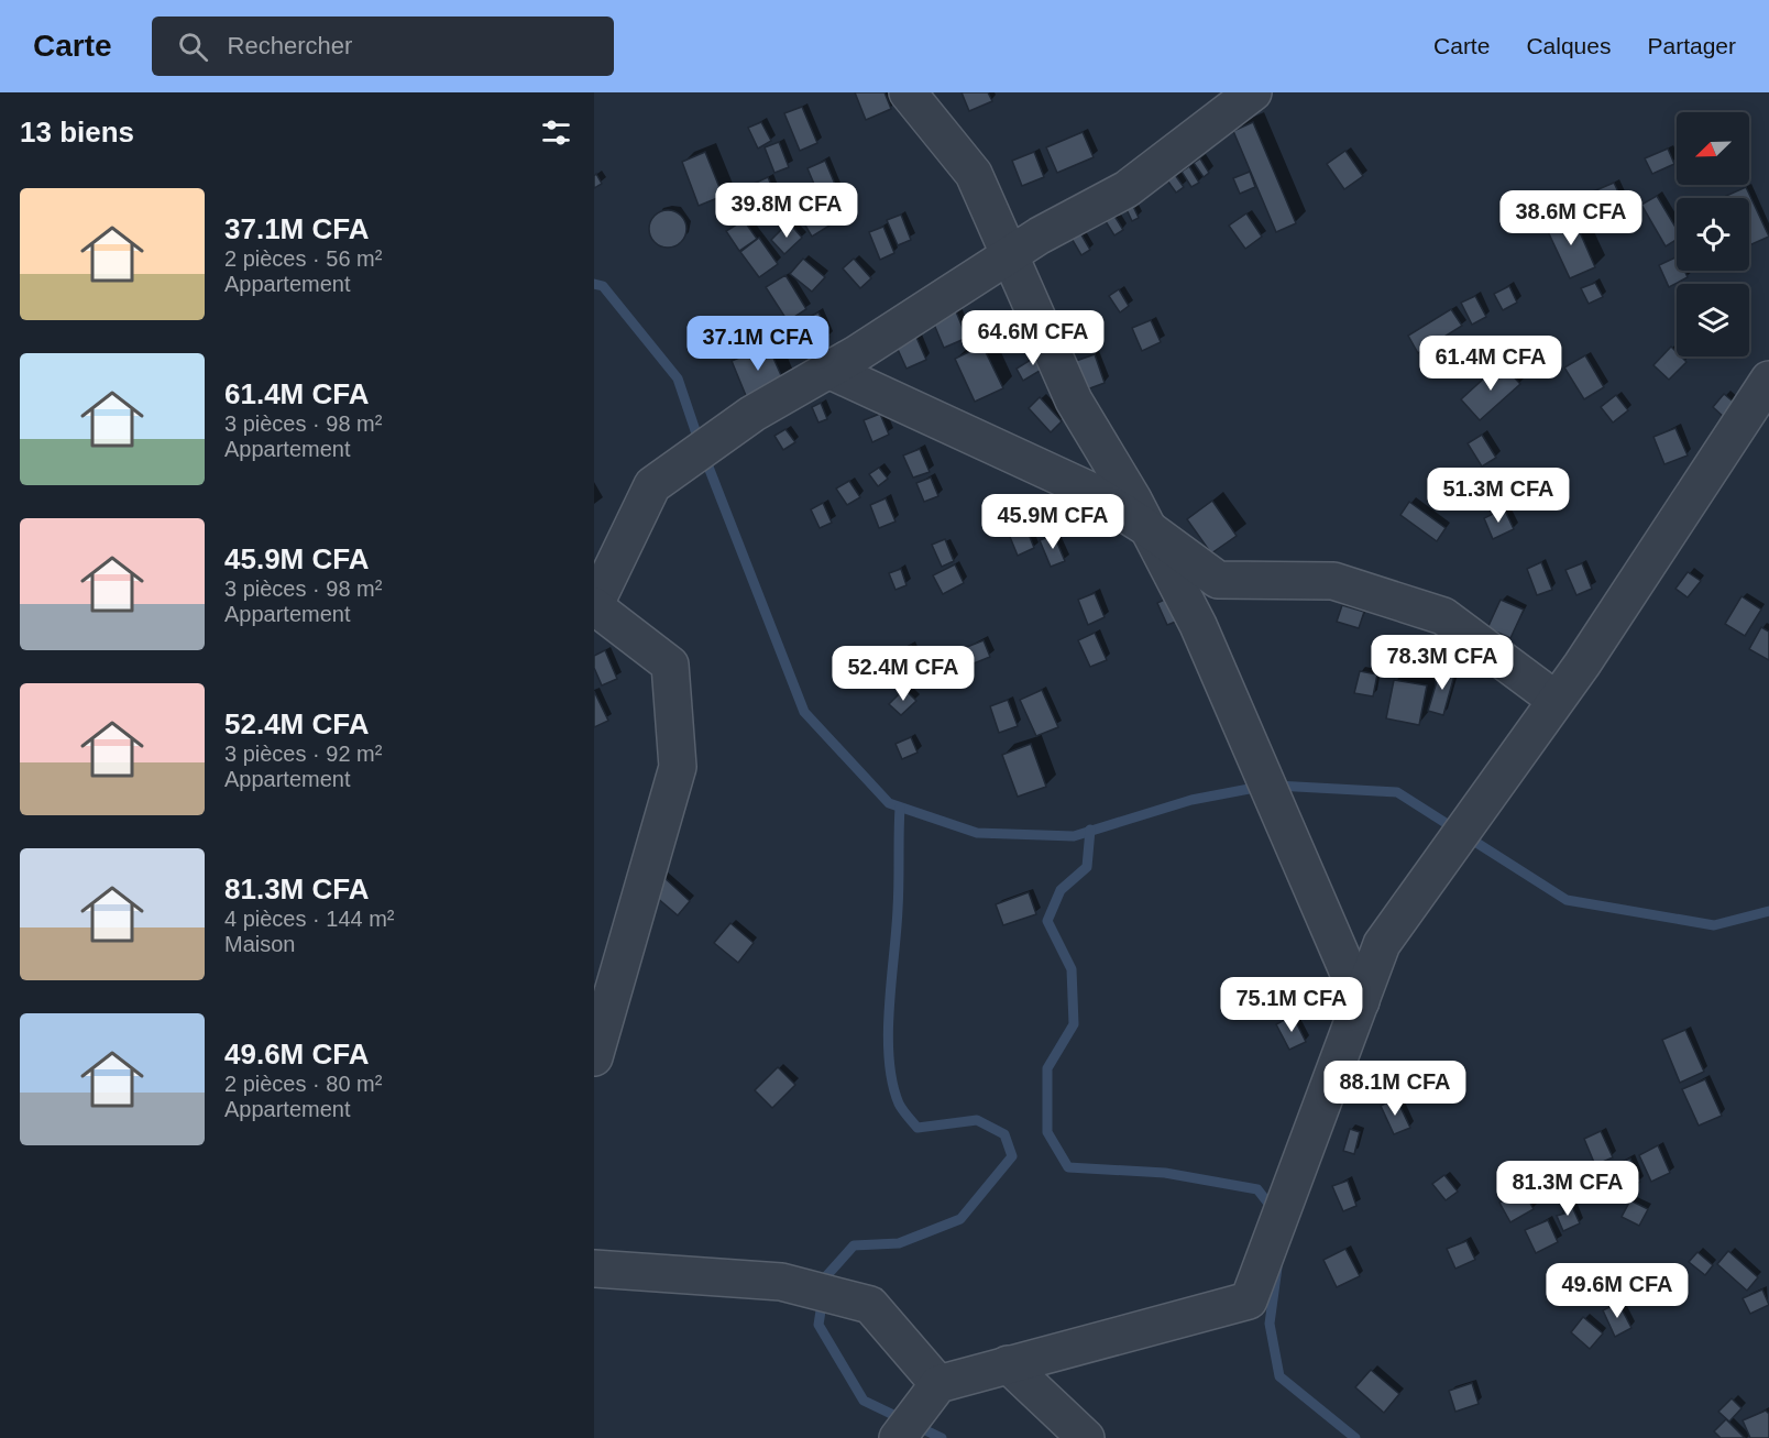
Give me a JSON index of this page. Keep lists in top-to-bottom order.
{
  "north": "bottom left",
  "page": {
    "header": "Carte",
    "search": "Rechercher",
    "nav": ["Carte", "Calques", "Partager"],
    "heading": "13 biens",
    "list": [
      {
        "name": "37.1M CFA",
        "note": "2 pièces · 56 m² · Appartement"
      },
      {
        "name": "61.4M CFA",
        "note": "3 pièces · 98 m² · Appartement"
      },
      {
        "name": "45.9M CFA",
        "note": "3 pièces · 98 m² · Appartement"
      },
      {
        "name": "52.4M CFA",
        "note": "3 pièces · 92 m² · Appartement"
      },
      {
        "name": "81.3M CFA",
        "note": "4 pièces · 144 m² · Maison"
      },
      {
        "name": "49.6M CFA",
        "note": "2 pièces · 80 m² · Appartement"
      }
    ],
    "price": [
      "39.8M CFA",
      "38.6M CFA",
      "64.6M CFA",
      "37.1M CFA",
      "61.4M CFA",
      "51.3M CFA",
      "45.9M CFA",
      "78.3M CFA",
      "52.4M CFA",
      "75.1M CFA",
      "88.1M CFA",
      "81.3M CFA",
      "49.6M CFA"
    ]
  }
}
